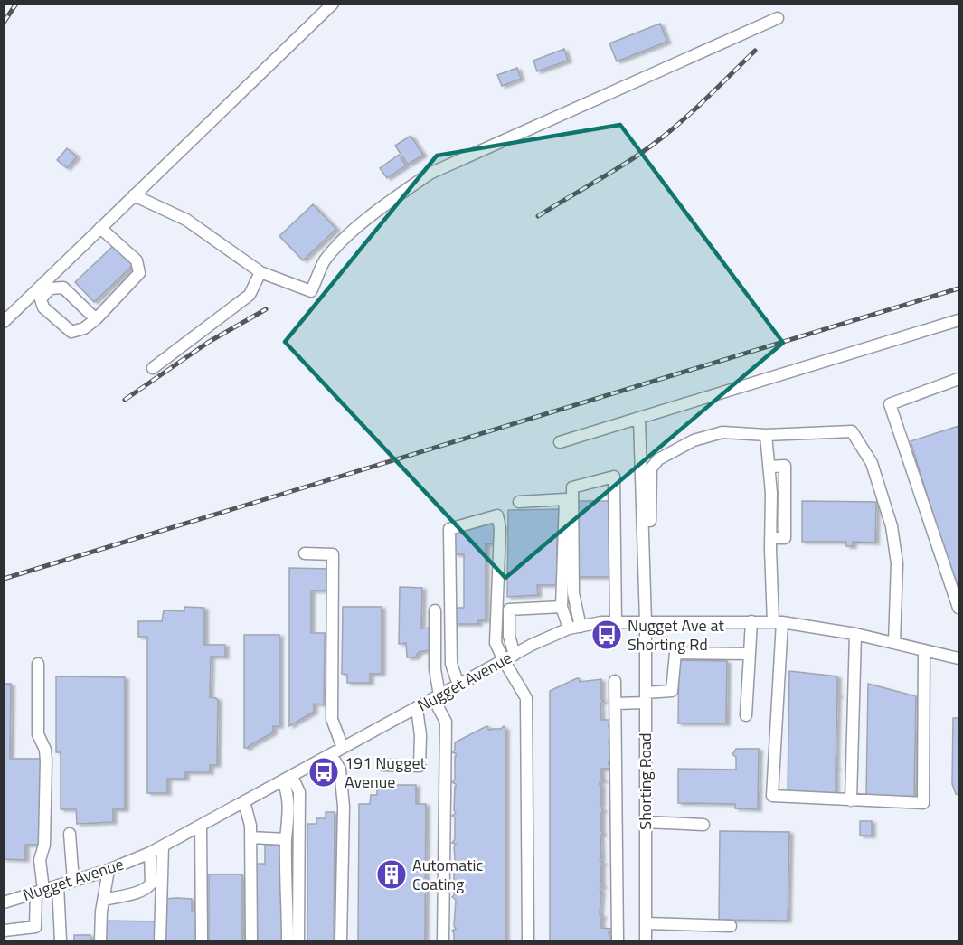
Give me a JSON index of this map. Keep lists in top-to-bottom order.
{
  "streets": {
    "street": ["Nugget Avenue", "Shorting Road"]
  },
  "crossings": [
    ["Nugget Avenue", "Shorting Road"]
  ],
  "places": {
    "bus stop": ["Nugget Ave at Shorting Rd", "191 Nugget Avenue"],
    "building": ["Automatic Coating"]
  }
}
